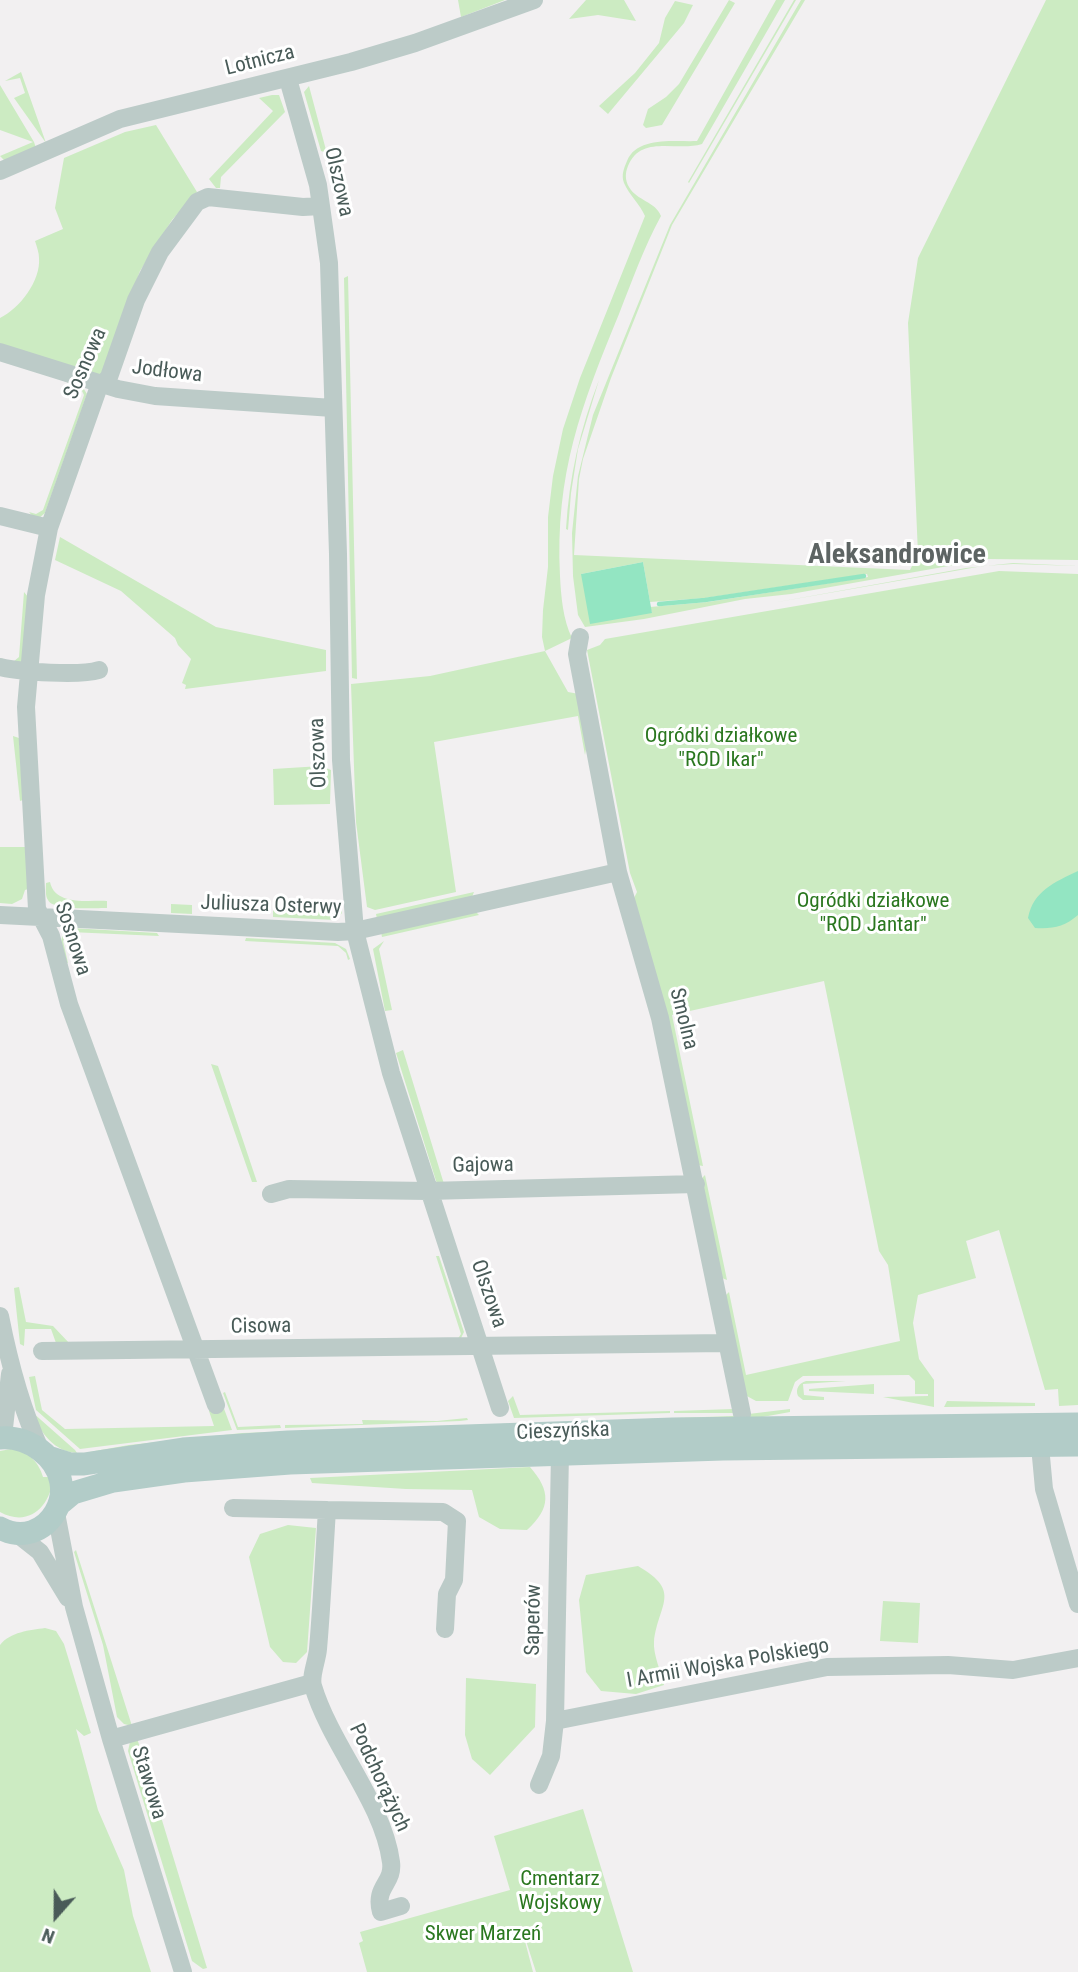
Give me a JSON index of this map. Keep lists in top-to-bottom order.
{
  "streets": {
    "main road": ["Cieszyńska"],
    "street": [
      "Lotnicza",
      "Olszowa",
      "Sosnowa",
      "Jodłowa",
      "Juliusza Osterwy",
      "Smolna",
      "Gajowa",
      "Cisowa",
      "Saperów",
      "I Armii Wojska Polskiego",
      "Podchorążych",
      "Stawowa"
    ]
  },
  "crossings": [
    ["Lotnicza", "Olszowa"],
    ["Olszowa", "Sosnowa"],
    ["Olszowa", "Jodłowa"],
    ["Olszowa", "Juliusza Osterwy"],
    ["Olszowa", "Gajowa"],
    ["Olszowa", "Cisowa"],
    ["Sosnowa", "Jodłowa"],
    ["Sosnowa", "Juliusza Osterwy"],
    ["Sosnowa", "Cisowa"],
    ["Juliusza Osterwy", "Smolna"],
    ["Smolna", "Gajowa"],
    ["Cieszyńska", "Saperów"],
    ["Cieszyńska", "Stawowa"],
    ["Saperów", "I Armii Wojska Polskiego"]
  ],
  "districts": ["Aleksandrowice"],
  "parks": [
    "Ogródki działkowe \"ROD Ikar\"",
    "Ogródki działkowe \"ROD Jantar\"",
    "Cmentarz Wojskowy",
    "Skwer Marzeń"
  ],
  "north": "bottom"
}
